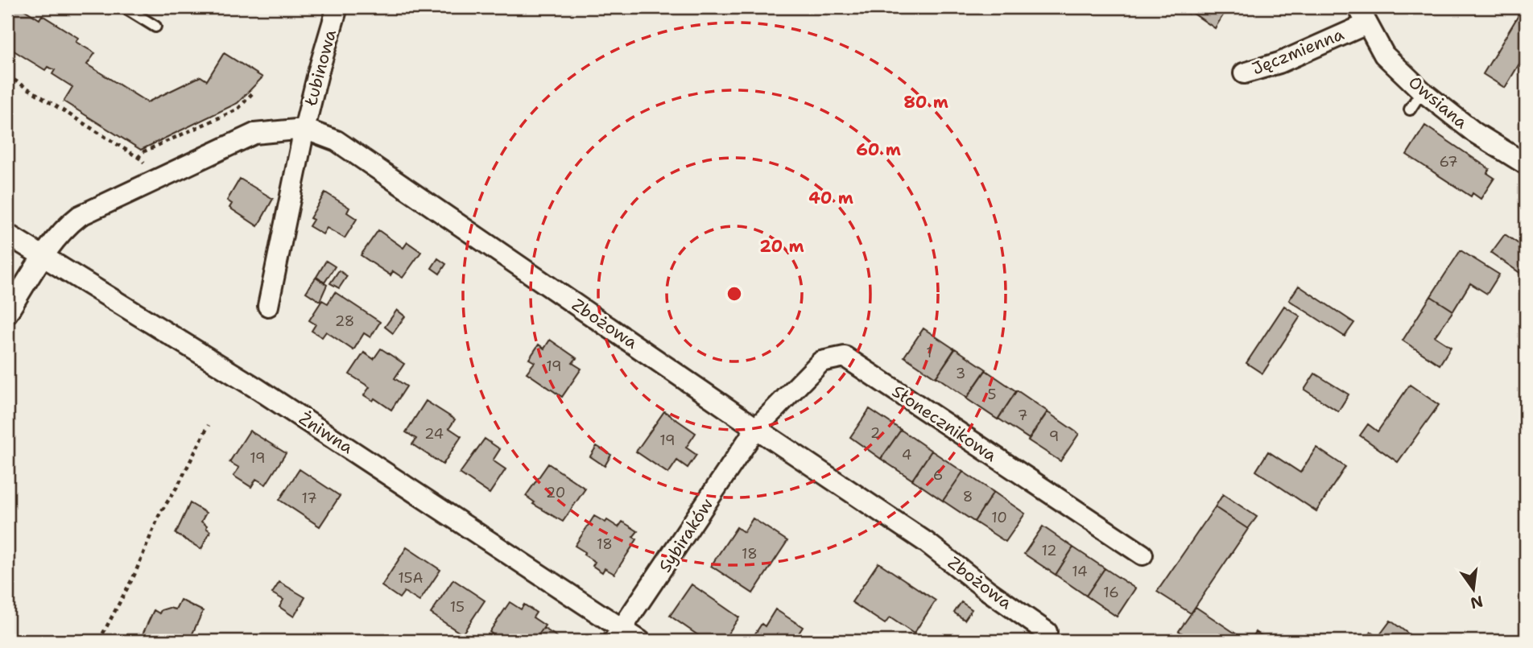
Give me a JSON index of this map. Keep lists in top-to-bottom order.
{
  "streets": {
    "street": [
      "Jęczmienna",
      "Łubinowa",
      "Owsiana",
      "Zbożowa",
      "Słonecznikowa",
      "Żniwna",
      "Sybiraków"
    ]
  },
  "crossings": [
    ["Jęczmienna", "Owsiana"],
    ["Łubinowa", "Zbożowa"],
    ["Zbożowa", "Słonecznikowa"],
    ["Zbożowa", "Sybiraków"],
    ["Słonecznikowa", "Sybiraków"],
    ["Żniwna", "Sybiraków"]
  ],
  "house_numbers": [
    "67",
    "28",
    "1",
    "19",
    "3",
    "5",
    "7",
    "2",
    "24",
    "9",
    "19",
    "4",
    "19",
    "6",
    "20",
    "8",
    "17",
    "10",
    "18",
    "12",
    "18",
    "14",
    "15A",
    "16",
    "15"
  ],
  "north": "bottom",
  "rings": [
    "80 m",
    "60 m",
    "40 m",
    "20 m"
  ]
}
